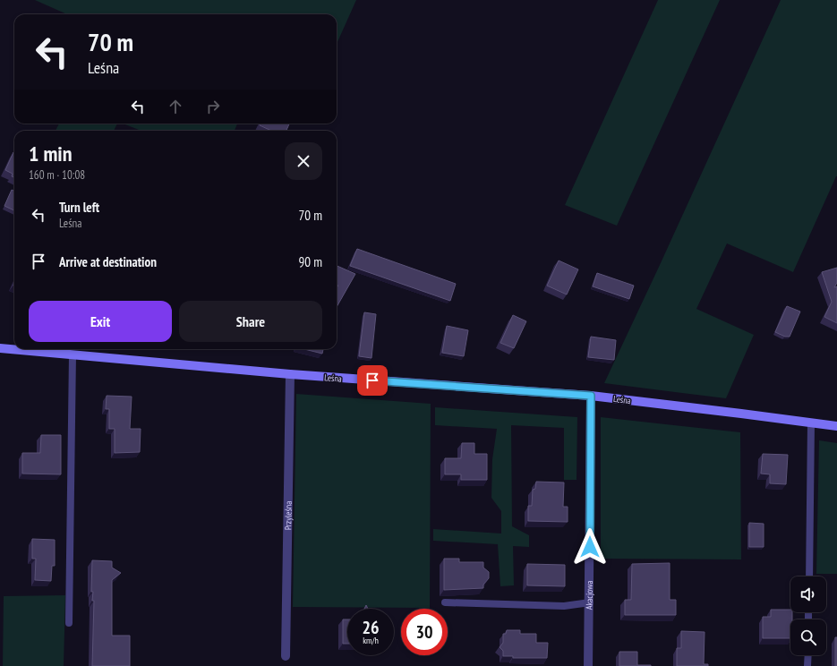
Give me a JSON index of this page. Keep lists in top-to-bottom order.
{
  "streets": {
    "street": ["Leśna", "Przyleśna", "Akacjowa"]
  },
  "crossings": [
    ["Leśna", "Przyleśna"],
    ["Leśna", "Akacjowa"]
  ],
  "page": {
    "turn": ["70 m", "Leśna"],
    "heading": ["1 min", "160 m · 10:08"],
    "list": [
      {
        "name": "Turn left",
        "note": "Leśna",
        "value": "70 m"
      },
      {
        "name": "Arrive at destination",
        "value": "90 m"
      }
    ],
    "buttons": ["Exit", "Share"],
    "speed": "26 km/h",
    "limit": "30"
  }
}
